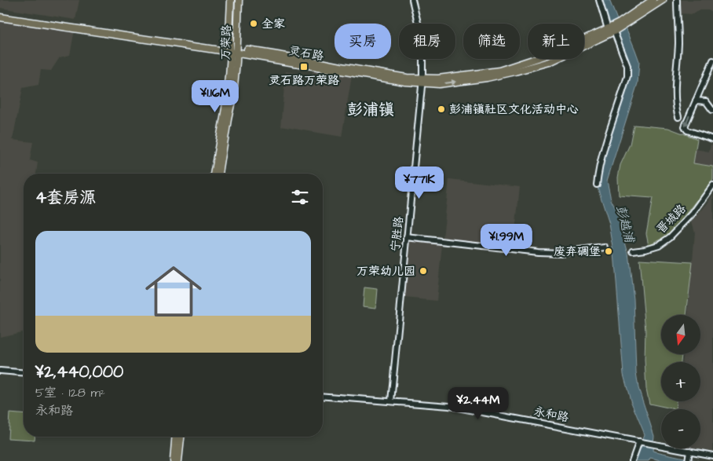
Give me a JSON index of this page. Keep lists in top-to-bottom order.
{
  "streets": {
    "main road": ["万荣路", "灵石路"],
    "street": ["晋城路", "宁胜路", "永和路"]
  },
  "crossings": [
    ["万荣路", "灵石路"],
    ["灵石路", "宁胜路"],
    ["宁胜路", "永和路"]
  ],
  "districts": ["彭浦镇"],
  "water": ["彭越浦"],
  "places": {
    "other": [
      "全家",
      "彭浦镇社区文化活动中心",
      "废弃碉堡",
      "万荣幼儿园"
    ],
    "transit": ["灵石路万荣路"]
  },
  "north": "bottom",
  "page": {
    "chip": [
      "买房",
      "租房",
      "筛选",
      "新上"
    ],
    "price": [
      "¥1.16M",
      "¥771K",
      "¥1.99M",
      "¥2.44M"
    ],
    "heading": "4套房源",
    "list": [
      {
        "name": "¥2,440,000",
        "note": "5室 · 128 m² · 永和路"
      }
    ],
    "map_buttons": ["+", "−"]
  }
}
